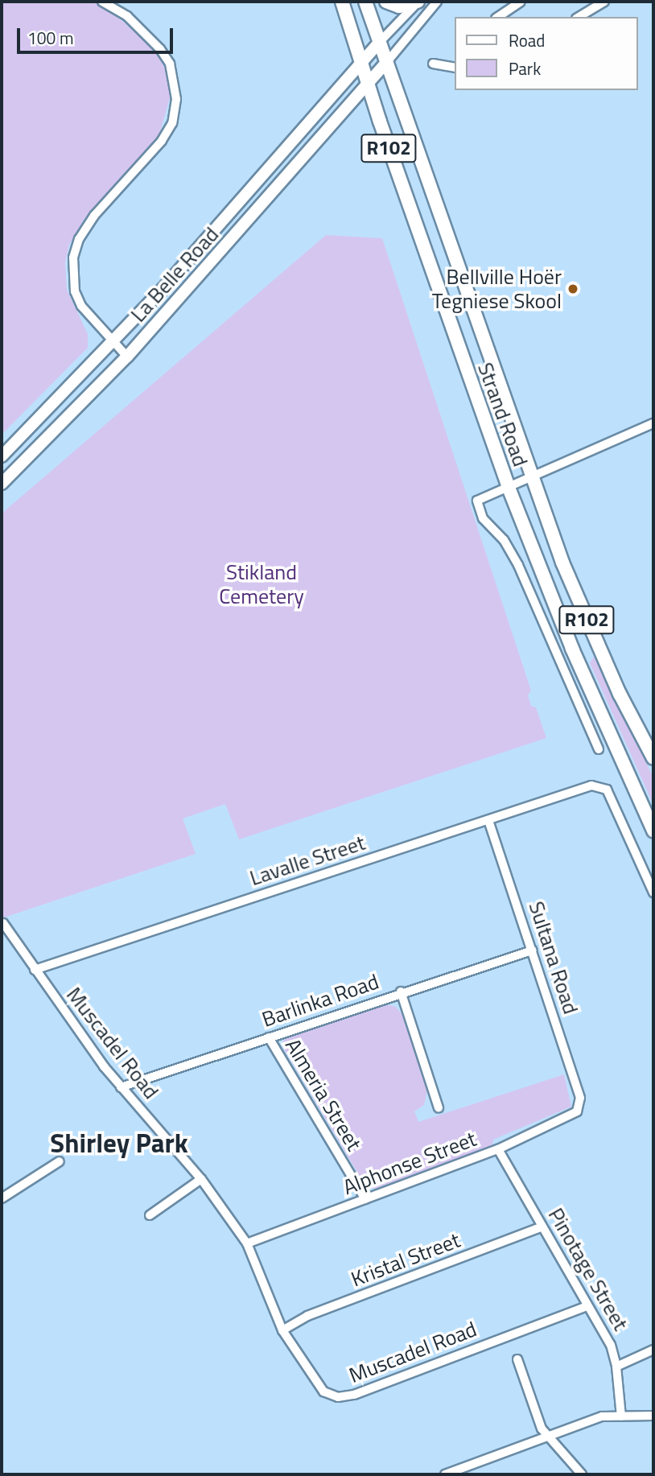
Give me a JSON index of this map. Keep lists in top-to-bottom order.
{
  "streets": {
    "main road": ["R102", "La Belle Road", "Strand Road"],
    "street": [
      "Lavalle Street",
      "Sultana Road",
      "Barlinka Road",
      "Muscadel Road",
      "Almeria Street",
      "Alphonse Street",
      "Kristal Street",
      "Pinotage Street"
    ]
  },
  "crossings": [
    ["La Belle Road", "Strand Road"],
    ["Lavalle Street", "Sultana Road"],
    ["Lavalle Street", "Muscadel Road"],
    ["Sultana Road", "Barlinka Road"],
    ["Sultana Road", "Alphonse Street"],
    ["Barlinka Road", "Muscadel Road"],
    ["Barlinka Road", "Almeria Street"],
    ["Muscadel Road", "Alphonse Street"],
    ["Muscadel Road", "Kristal Street"],
    ["Muscadel Road", "Pinotage Street"],
    ["Almeria Street", "Alphonse Street"],
    ["Alphonse Street", "Pinotage Street"],
    ["Kristal Street", "Pinotage Street"]
  ],
  "districts": ["Shirley Park"],
  "parks": ["Stikland Cemetery"],
  "places": ["Bellville Hoër Tegniese Skool"],
  "legend": ["Road", "Park"],
  "scale_bar": "100 m"
}
